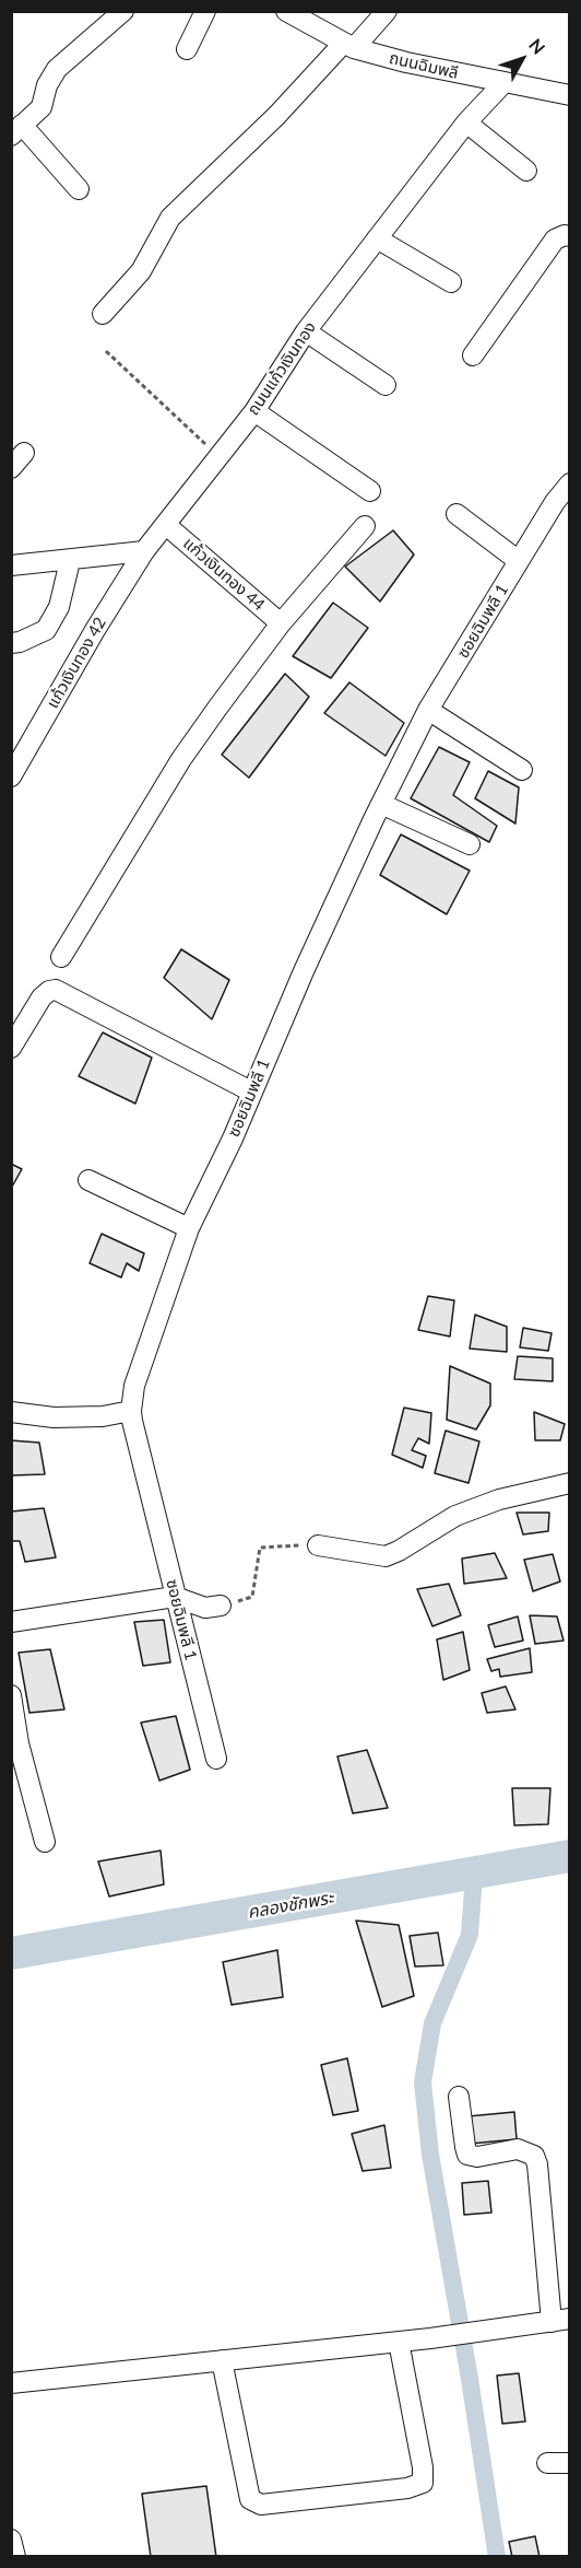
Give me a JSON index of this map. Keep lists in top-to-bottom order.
{
  "streets": {
    "street": [
      "ถนนฉิมพลี",
      "ถนนแก้วเงินทอง",
      "แก้วเงินทอง 44",
      "ซอยฉิมพลี 1",
      "แก้วเงินทอง 42"
    ]
  },
  "crossings": [
    ["ถนนฉิมพลี", "ถนนแก้วเงินทอง"],
    ["ถนนแก้วเงินทอง", "แก้วเงินทอง 44"],
    ["ถนนแก้วเงินทอง", "แก้วเงินทอง 42"]
  ],
  "water": ["คลองชักพระ"],
  "north": "top right"
}
